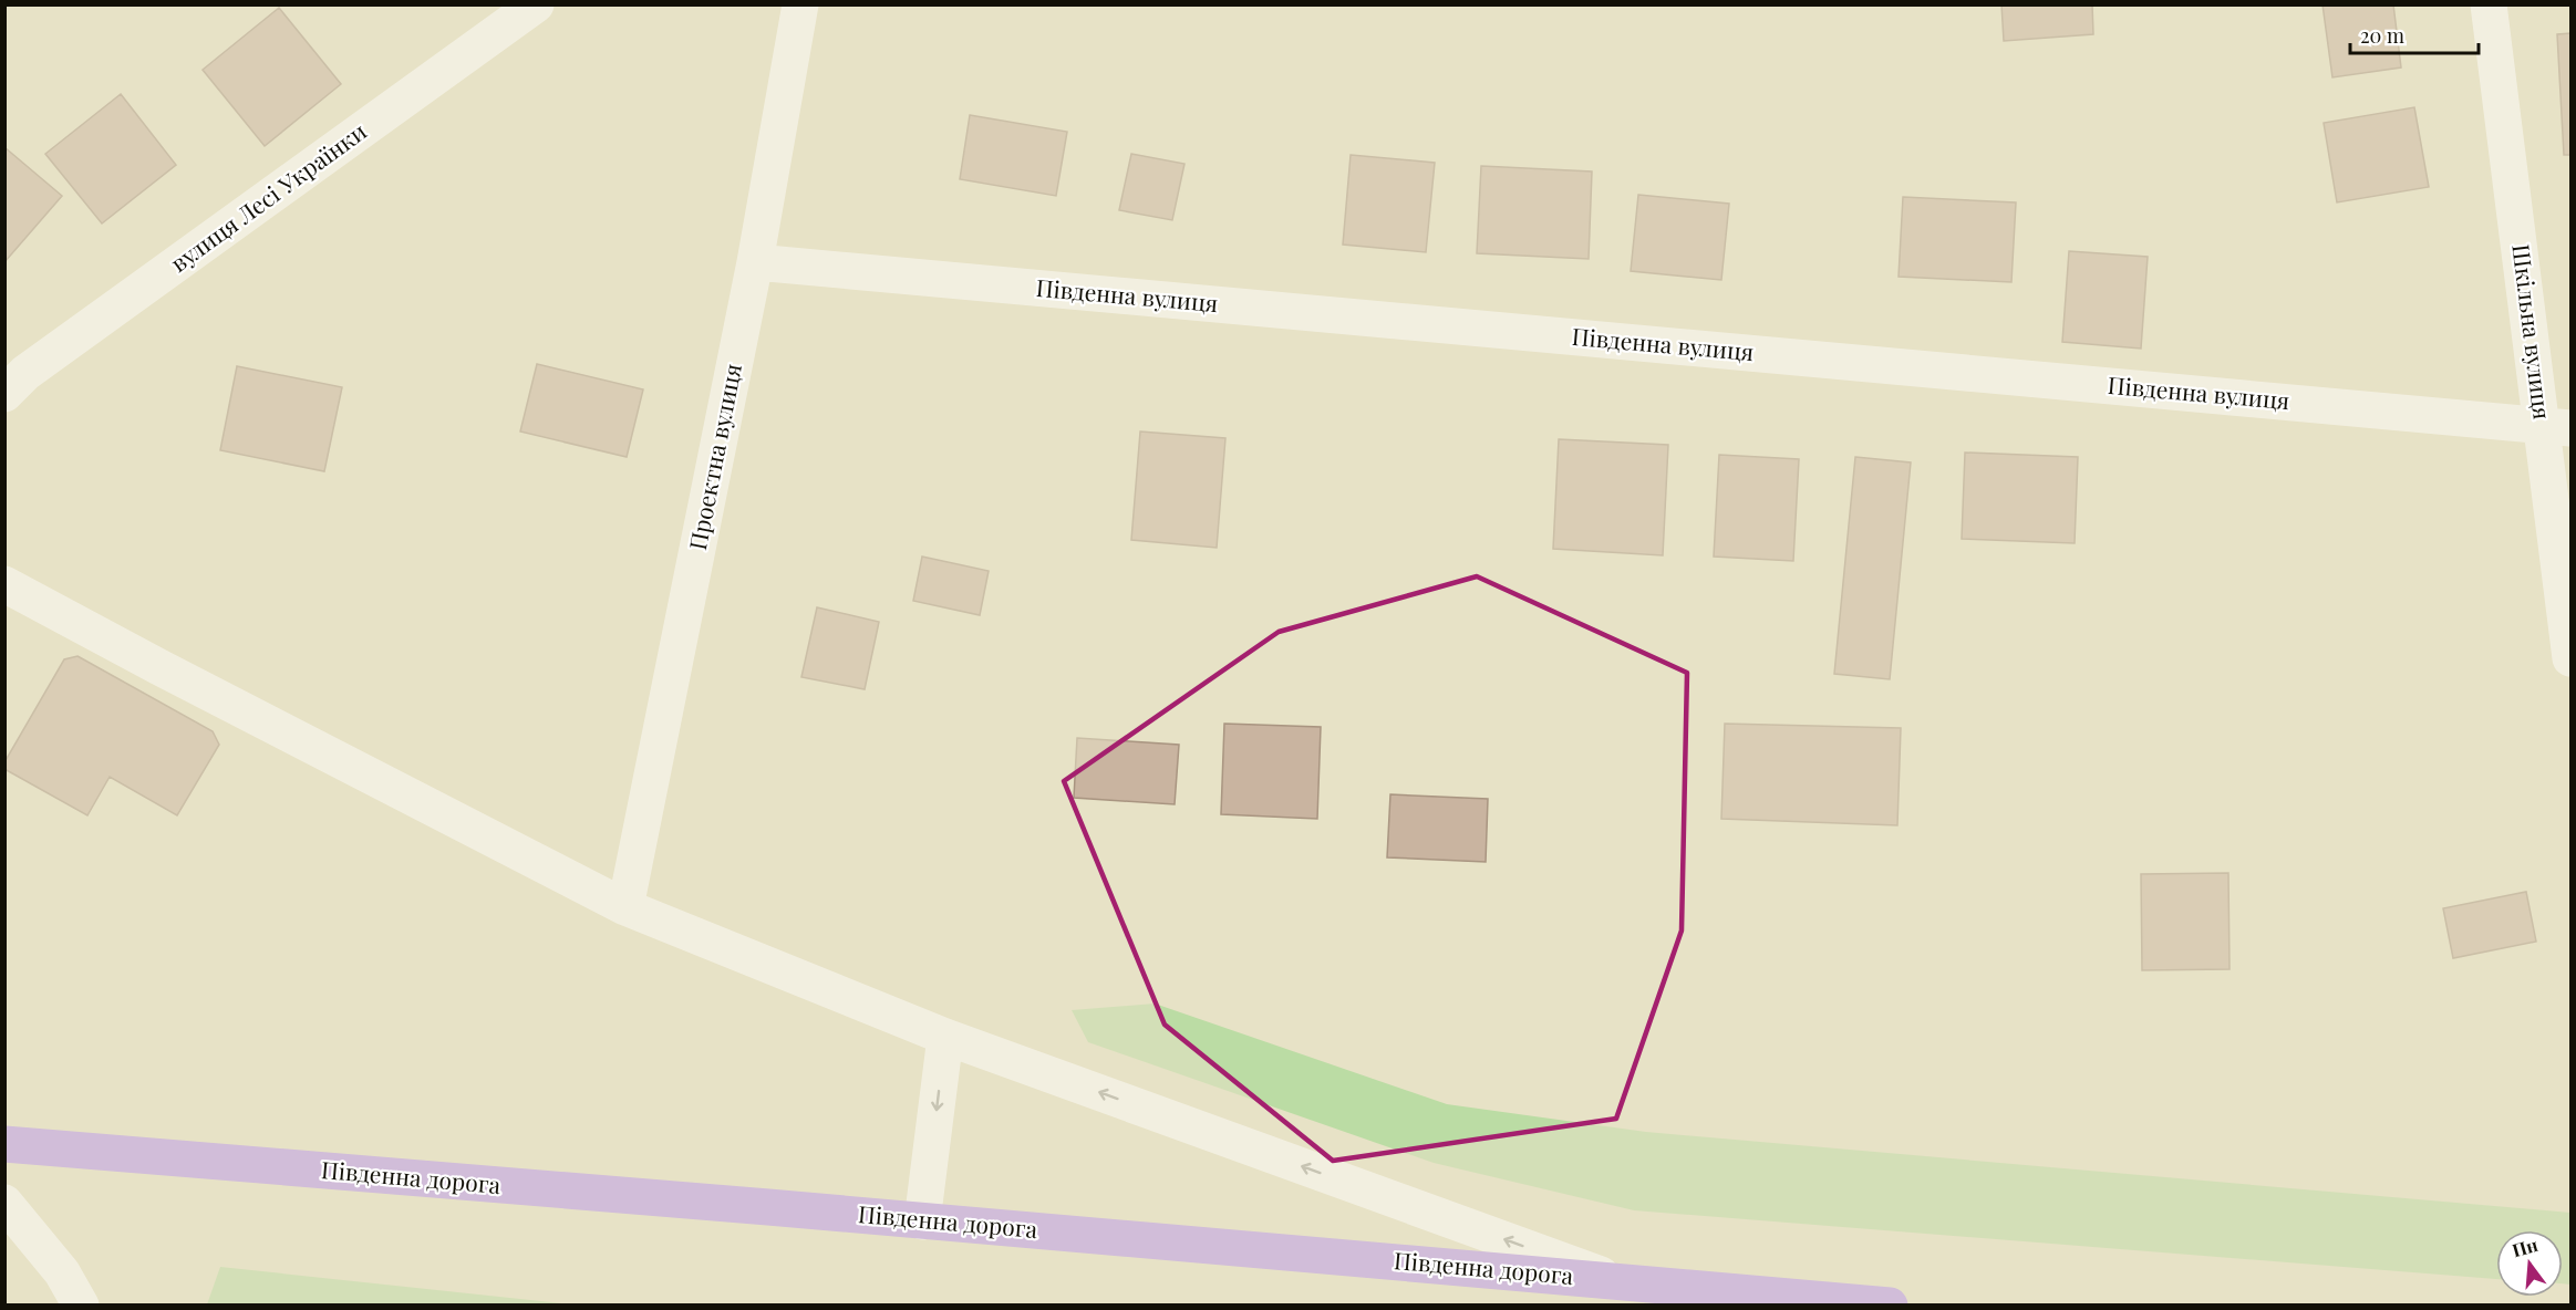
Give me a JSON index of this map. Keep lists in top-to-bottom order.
{
  "streets": {
    "highway": ["Південна дорога"],
    "street": [
      "вулиця Лесі Українки",
      "Південна вулиця",
      "Шкільна вулиця",
      "Проектна вулиця"
    ]
  },
  "crossings": [
    ["Південна вулиця", "Шкільна вулиця"],
    ["Південна вулиця", "Проектна вулиця"]
  ],
  "scale_bar": "20 m",
  "north": "top"
}
